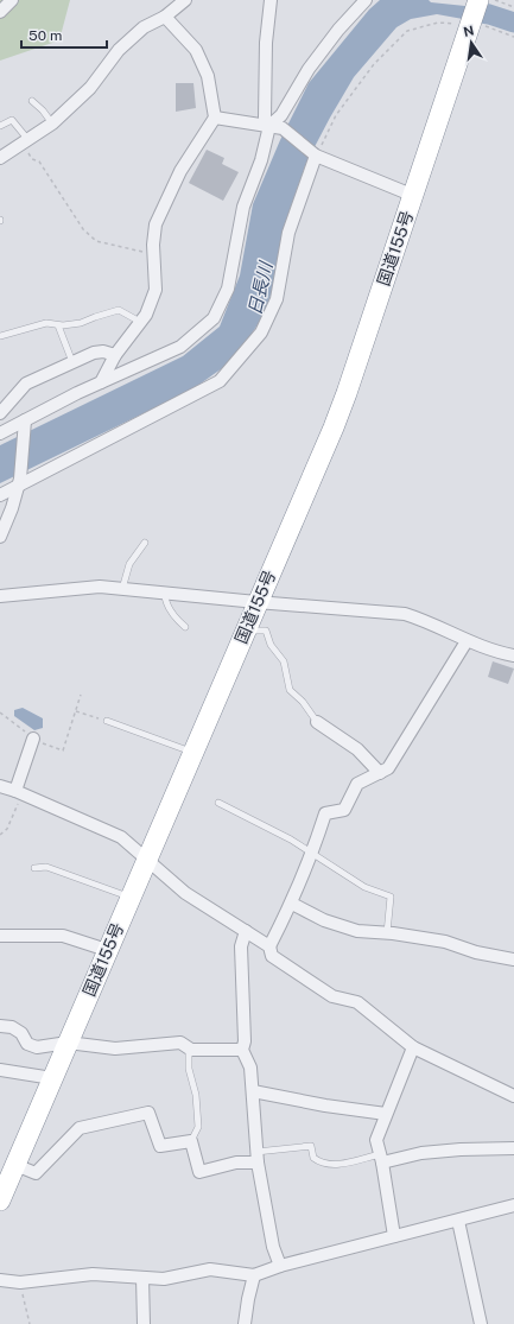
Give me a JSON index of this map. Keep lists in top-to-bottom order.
{
  "streets": {
    "highway": ["国道155号"]
  },
  "water": ["日長川"],
  "scale_bar": "50 m",
  "north": "top"
}
